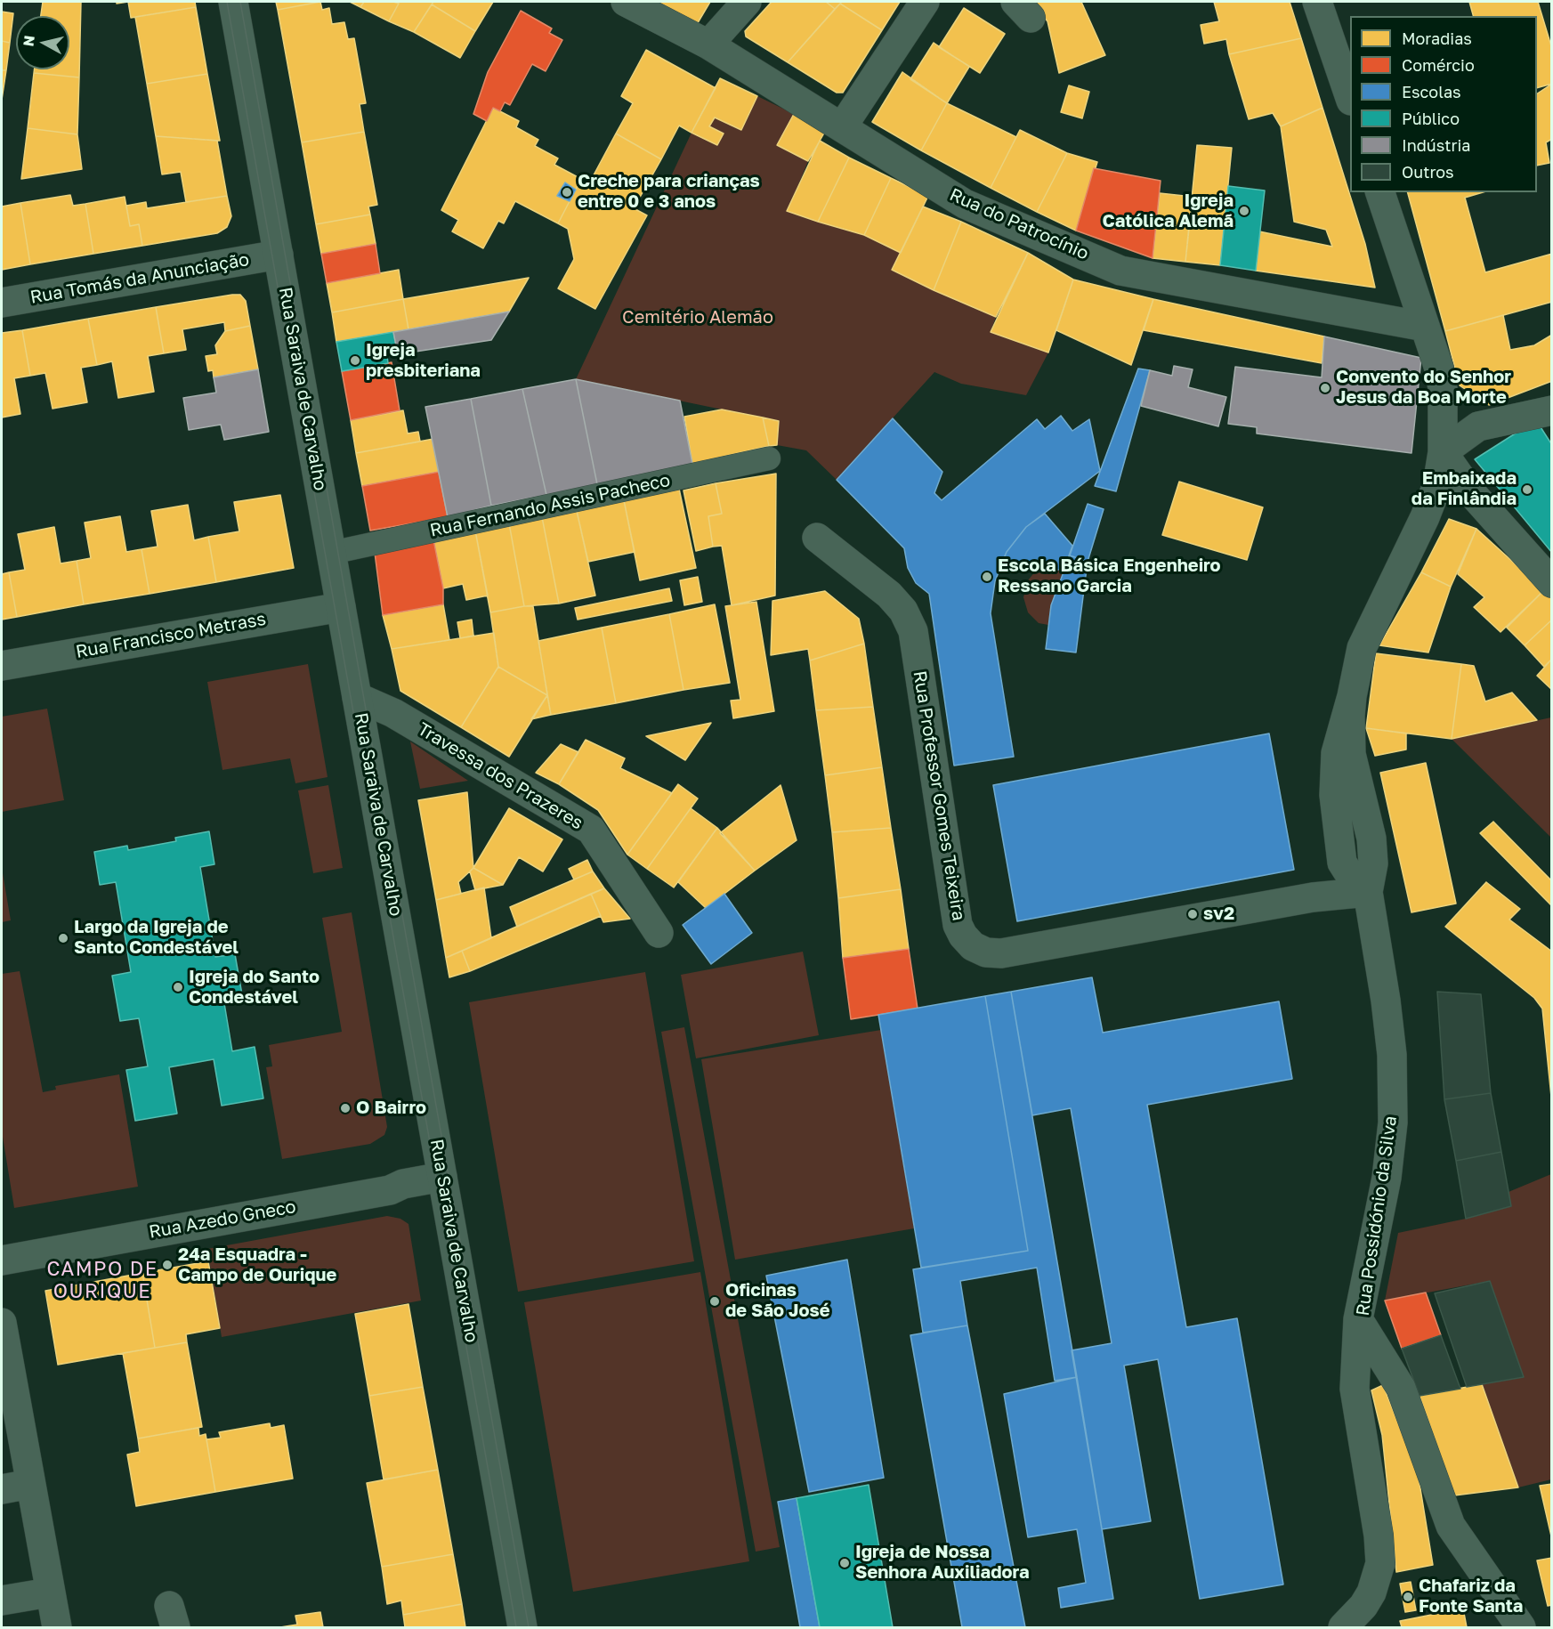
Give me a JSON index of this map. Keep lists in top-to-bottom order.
{
  "streets": {
    "street": [
      "Rua do Patrocínio",
      "Rua Tomás da Anunciação",
      "Rua Saraiva de Carvalho",
      "Rua Fernando Assis Pacheco",
      "Rua Francisco Metrass",
      "Travessa dos Prazeres",
      "Rua Professor Gomes Teixeira",
      "Rua Possidónio da Silva",
      "Rua Azedo Gneco"
    ]
  },
  "crossings": [
    ["Rua Tomás da Anunciação", "Rua Saraiva de Carvalho"],
    ["Rua Saraiva de Carvalho", "Rua Fernando Assis Pacheco"],
    ["Rua Saraiva de Carvalho", "Rua Francisco Metrass"],
    ["Rua Saraiva de Carvalho", "Travessa dos Prazeres"],
    ["Rua Saraiva de Carvalho", "Rua Azedo Gneco"],
    ["Rua Professor Gomes Teixeira", "Rua Possidónio da Silva"]
  ],
  "districts": ["CAMPO DE OURIQUE"],
  "parks": ["Cemitério Alemão"],
  "places": [
    "Creche para crianças entre 0 e 3 anos",
    "Igreja Católica Alemã",
    "Igreja presbiteriana",
    "Convento do Senhor Jesus da Boa Morte",
    "Embaixada da Finlândia",
    "Escola Básica Engenheiro Ressano Garcia",
    "sv2",
    "Largo da Igreja de Santo Condestável",
    "Igreja do Santo Condestável",
    "O Bairro",
    "24ª Esquadra - Campo de Ourique",
    "Oficinas de São José",
    "Igreja de Nossa Senhora Auxiliadora",
    "Chafariz da Fonte Santa"
  ],
  "legend": [
    "Moradias",
    "Comércio",
    "Escolas",
    "Público",
    "Indústria",
    "Outros"
  ],
  "north": "left"
}
